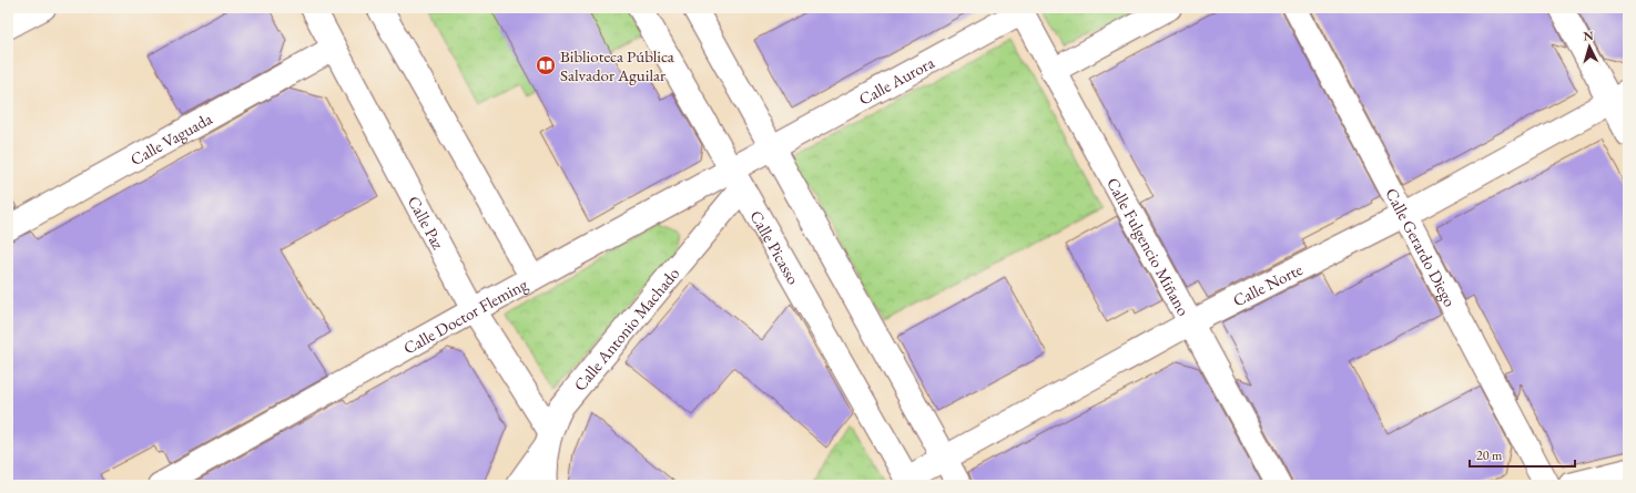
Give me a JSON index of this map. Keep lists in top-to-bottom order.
{
  "streets": {
    "street": [
      "Calle Aurora",
      "Calle Vaguada",
      "Calle Paz",
      "Calle Picasso",
      "Calle Fulgencio Miñano",
      "Calle Gerardo Diego",
      "Calle Norte",
      "Calle Doctor Fleming",
      "Calle Antonio Machado"
    ]
  },
  "crossings": [
    ["Calle Aurora", "Calle Fulgencio Miñano"],
    ["Calle Aurora", "Calle Doctor Fleming"],
    ["Calle Vaguada", "Calle Paz"],
    ["Calle Paz", "Calle Doctor Fleming"],
    ["Calle Paz", "Calle Antonio Machado"],
    ["Calle Picasso", "Calle Norte"],
    ["Calle Picasso", "Calle Doctor Fleming"],
    ["Calle Picasso", "Calle Antonio Machado"],
    ["Calle Fulgencio Miñano", "Calle Norte"],
    ["Calle Gerardo Diego", "Calle Norte"],
    ["Calle Doctor Fleming", "Calle Antonio Machado"]
  ],
  "places": {
    "library": ["Biblioteca Pública Salvador Aguilar"]
  },
  "scale_bar": "20 m",
  "north": "top"
}
